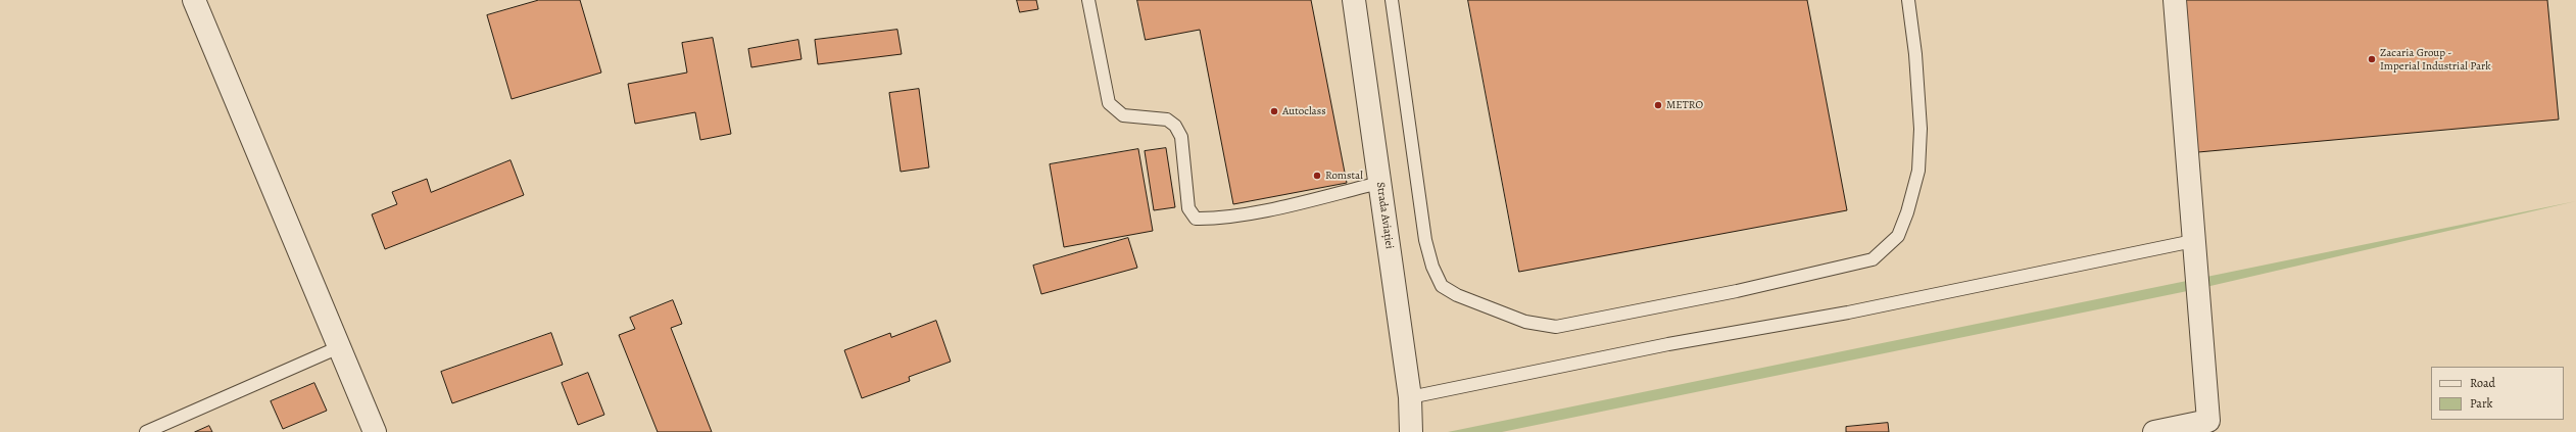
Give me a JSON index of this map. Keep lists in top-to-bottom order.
{
  "streets": {
    "street": ["Strada Aviației"]
  },
  "places": [
    "Zacaria Group - Imperial Industrial Park",
    "METRO",
    "Autoclass",
    "Romstal"
  ],
  "legend": ["Road", "Park"]
}
